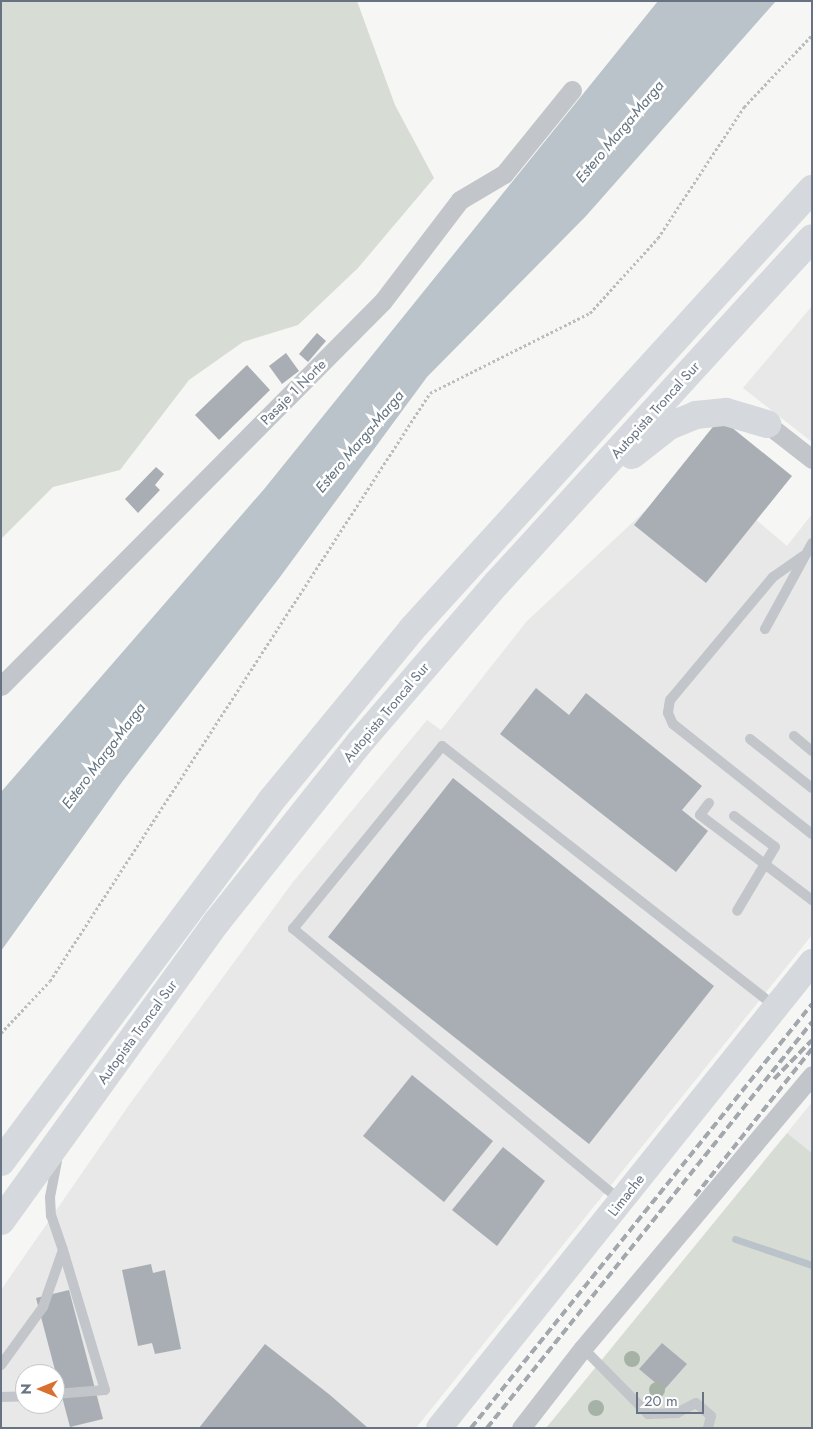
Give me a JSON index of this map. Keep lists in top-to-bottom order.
{
  "streets": {
    "highway": ["Autopista Troncal Sur"],
    "main road": ["Limache"],
    "street": ["Pasaje 1 Norte"]
  },
  "water": ["Estero Marga-Marga"],
  "scale_bar": "20 m",
  "north": "left"
}
